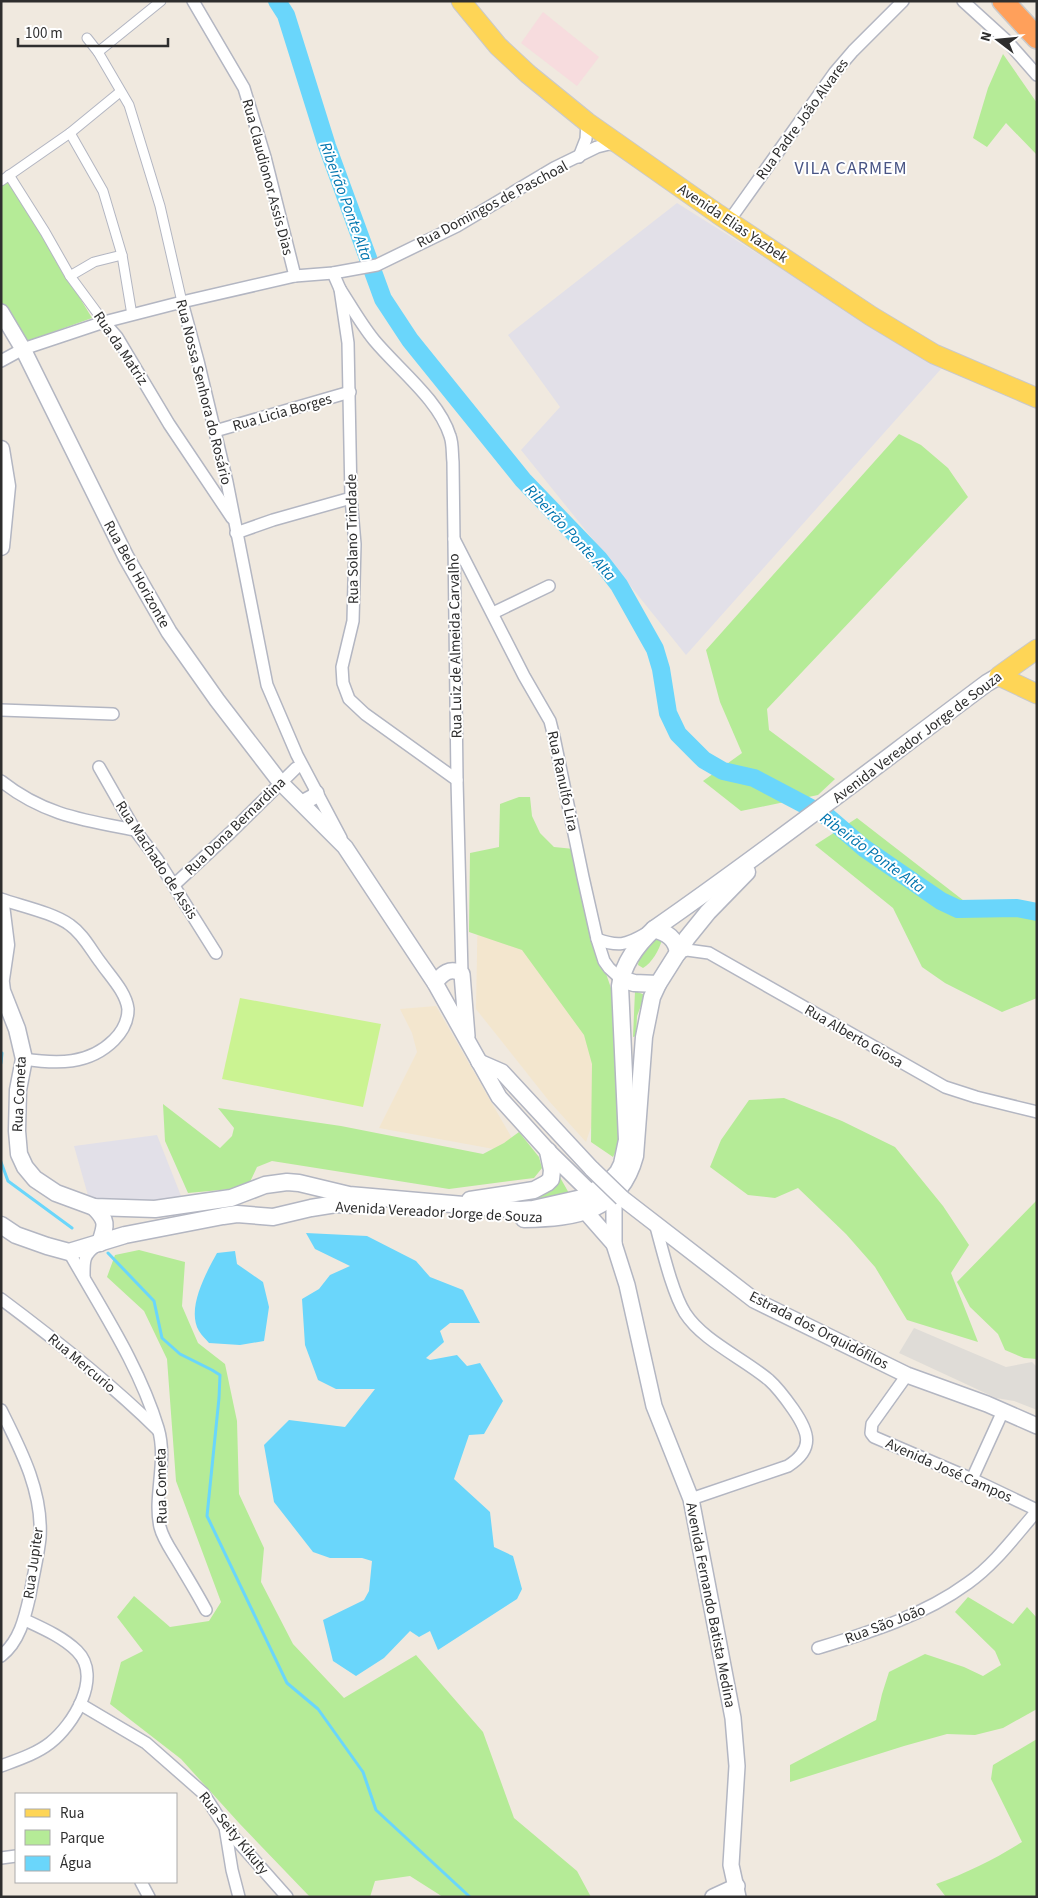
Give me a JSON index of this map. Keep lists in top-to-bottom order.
{
  "streets": {
    "main road": ["Avenida Elias Yazbek", "Avenida Vereador Jorge de Souza", "Rua Cometa"],
    "street": [
      "Rua Padre João Alvares",
      "Rua Claudionor Assis Dias",
      "Rua Domingos de Paschoal",
      "Rua da Matriz",
      "Rua Nossa Senhora do Rosário",
      "Rua Licia Borges",
      "Rua Solano Trindade",
      "Rua Belo Horizonte",
      "Rua Luiz de Almeida Carvalho",
      "Rua Ranulfo Lira",
      "Rua Dona Bernardina",
      "Rua Machado de Assis",
      "Rua Alberto Giosa",
      "Estrada dos Orquidófilos",
      "Rua Mercurio",
      "Avenida José Campos",
      "Rua Jupiter",
      "Avenida Fernando Batista Medina",
      "Rua São João",
      "Rua Seity Kikuty"
    ]
  },
  "crossings": [
    ["Rua Padre João Alvares", "Avenida Elias Yazbek"],
    ["Rua Claudionor Assis Dias", "Rua Domingos de Paschoal"],
    ["Rua Domingos de Paschoal", "Avenida Elias Yazbek"],
    ["Rua Domingos de Paschoal", "Rua da Matriz"],
    ["Rua Domingos de Paschoal", "Rua Nossa Senhora do Rosário"],
    ["Rua Domingos de Paschoal", "Rua Solano Trindade"],
    ["Rua Domingos de Paschoal", "Rua Belo Horizonte"],
    ["Rua da Matriz", "Rua Nossa Senhora do Rosário"],
    ["Rua Nossa Senhora do Rosário", "Rua Licia Borges"],
    ["Rua Nossa Senhora do Rosário", "Rua Belo Horizonte"],
    ["Rua Nossa Senhora do Rosário", "Rua Dona Bernardina"],
    ["Rua Licia Borges", "Rua Solano Trindade"],
    ["Rua Solano Trindade", "Rua Luiz de Almeida Carvalho"],
    ["Rua Belo Horizonte", "Rua Dona Bernardina"],
    ["Rua Luiz de Almeida Carvalho", "Rua Ranulfo Lira"],
    ["Avenida Vereador Jorge de Souza", "Rua Ranulfo Lira"],
    ["Avenida Vereador Jorge de Souza", "Rua Alberto Giosa"],
    ["Avenida Vereador Jorge de Souza", "Rua Cometa"],
    ["Avenida Vereador Jorge de Souza", "Estrada dos Orquidófilos"],
    ["Avenida Vereador Jorge de Souza", "Avenida Fernando Batista Medina"],
    ["Rua Dona Bernardina", "Rua Machado de Assis"],
    ["Rua Cometa", "Rua Mercurio"],
    ["Estrada dos Orquidófilos", "Avenida José Campos"],
    ["Estrada dos Orquidófilos", "Avenida Fernando Batista Medina"],
    ["Avenida José Campos", "Rua São João"]
  ],
  "districts": ["VILA CARMEM"],
  "water": ["Ribeirão Ponte Alta"],
  "legend": ["Rua", "Parque", "Água"],
  "scale_bar": "100 m",
  "north": "left"
}
